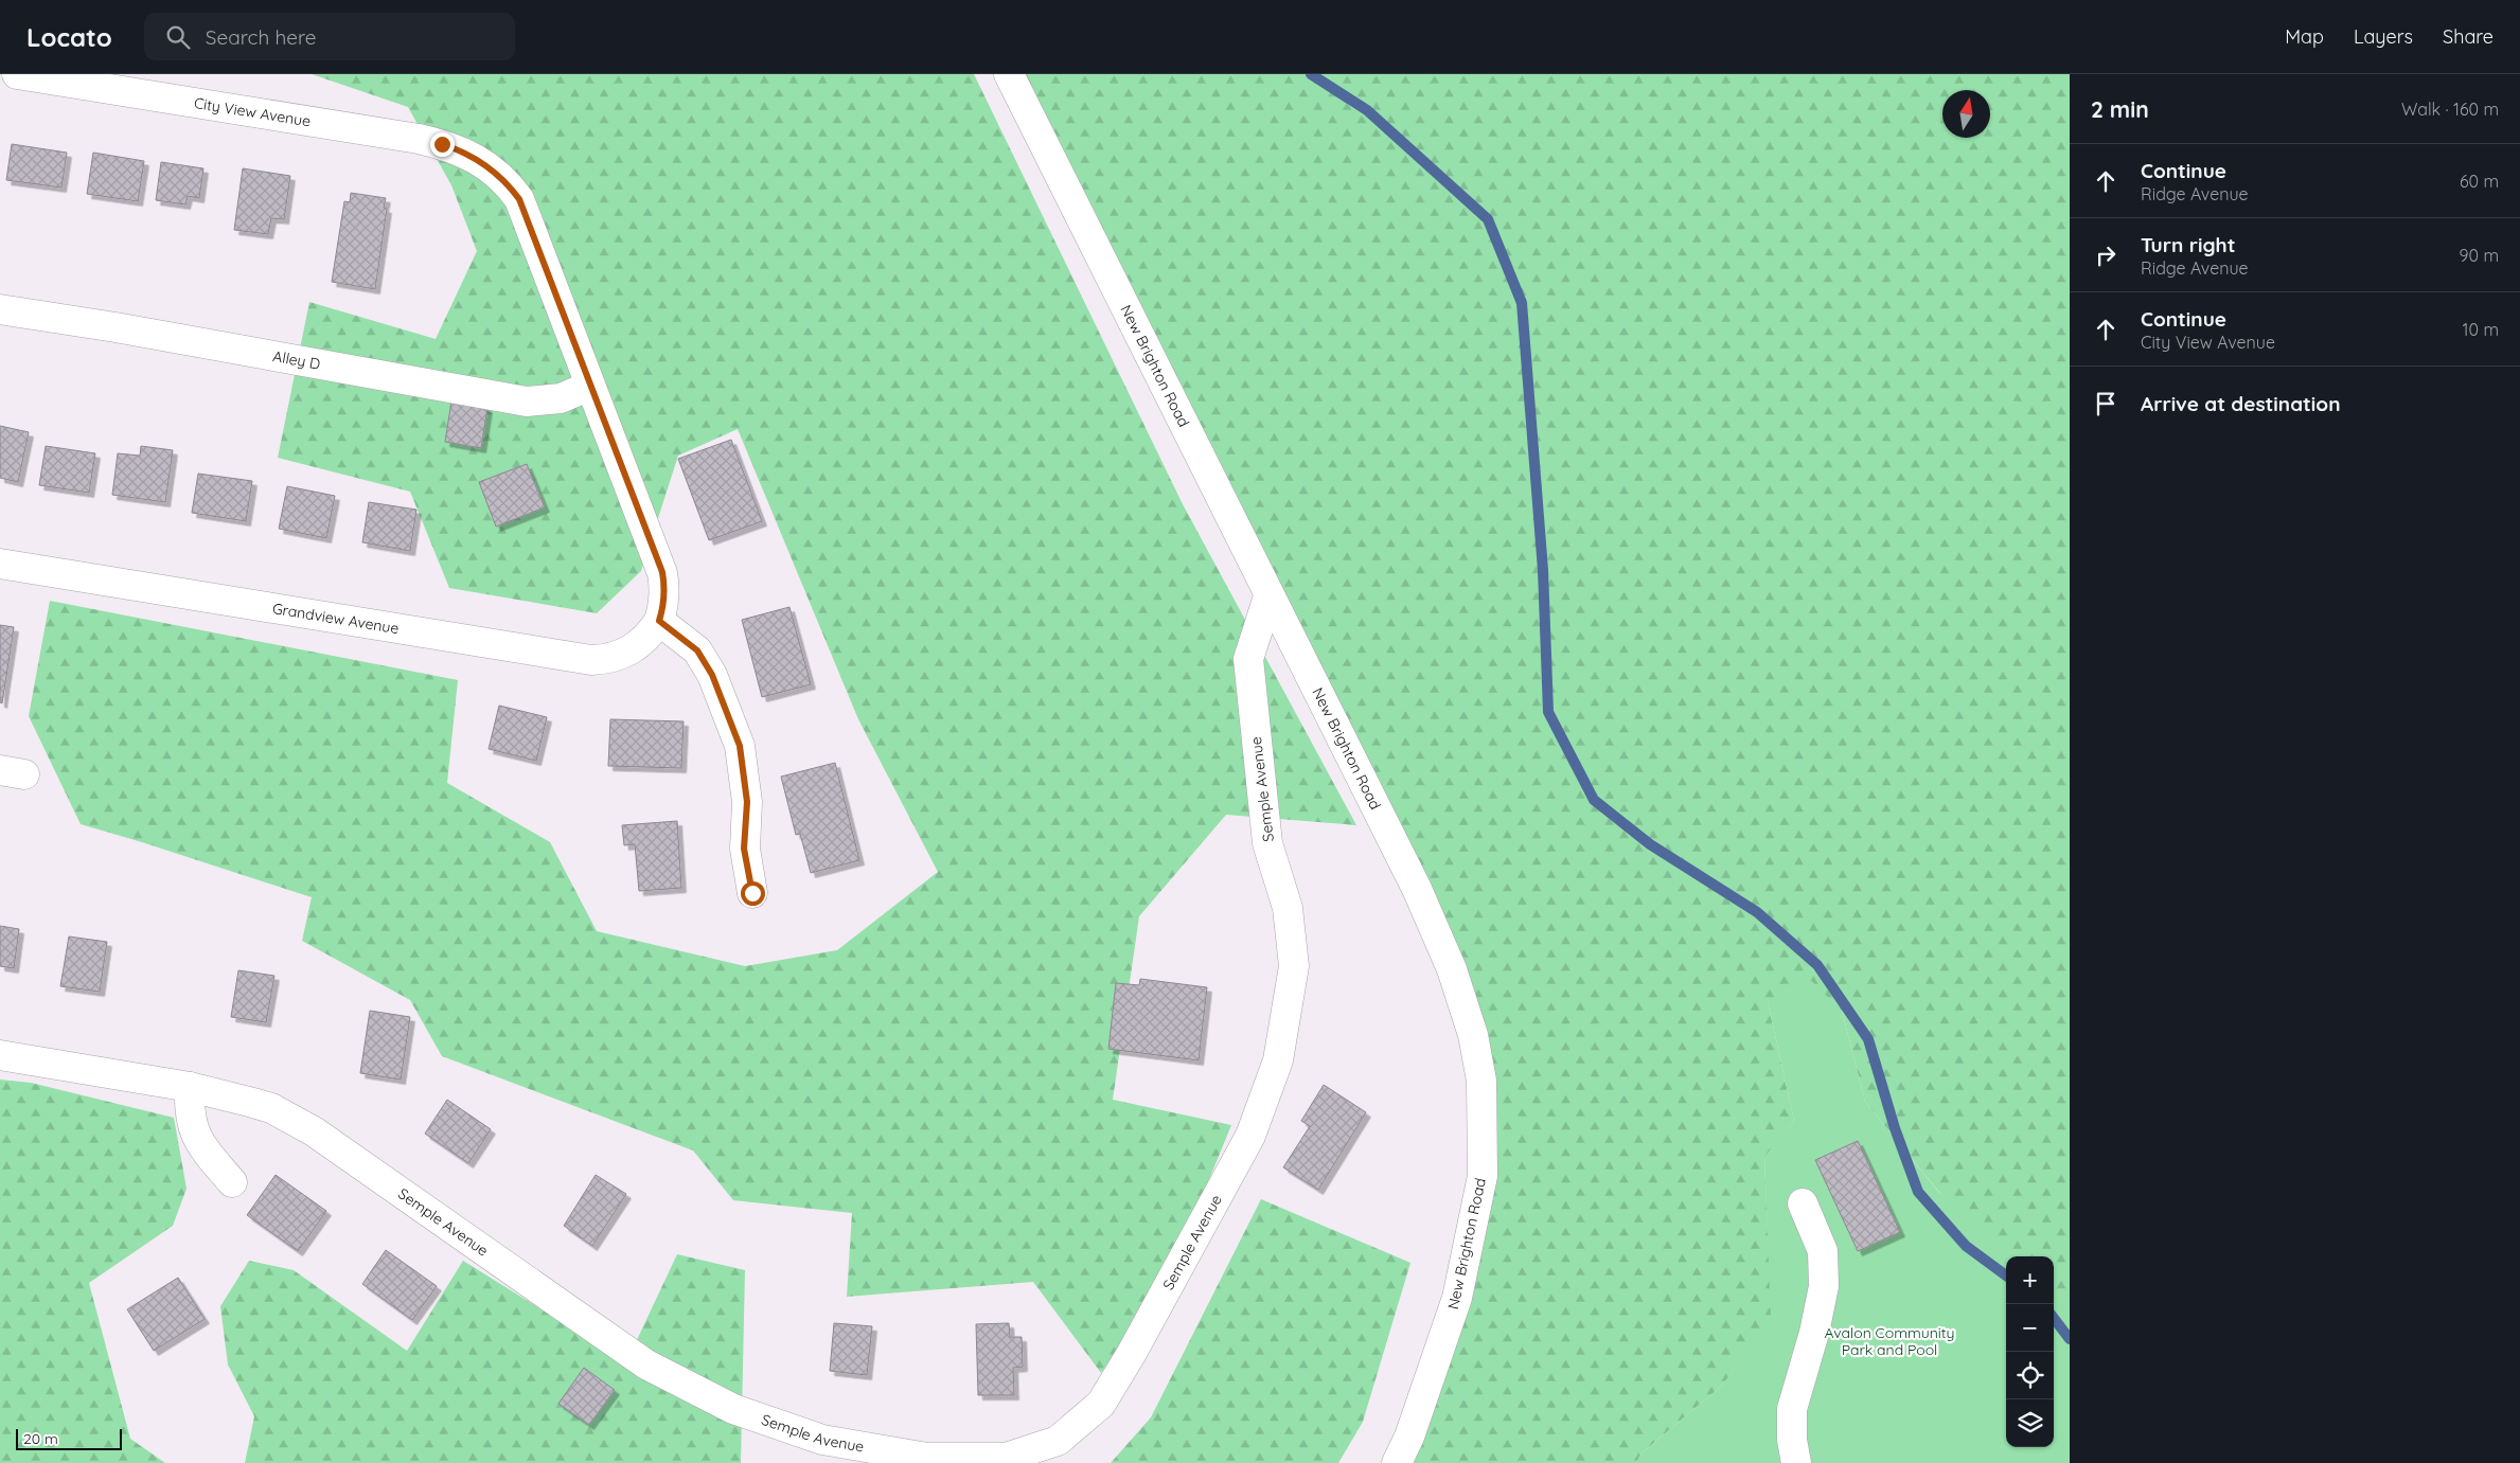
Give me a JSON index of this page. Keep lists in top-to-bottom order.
{
  "streets": {
    "street": [
      "City View Avenue",
      "Alley D",
      "New Brighton Road",
      "Grandview Avenue",
      "Semple Avenue"
    ]
  },
  "crossings": [
    ["City View Avenue", "Alley D"],
    ["City View Avenue", "Grandview Avenue"],
    ["New Brighton Road", "Semple Avenue"]
  ],
  "parks": ["Avalon Community Park and Pool"],
  "scale_bar": "20 m",
  "north": "top",
  "page": {
    "header": "Locato",
    "search": "Search here",
    "nav": ["Map", "Layers", "Share"],
    "heading": ["2 min", "Walk · 160 m"],
    "list": [
      ["Continue", "Ridge Avenue", "60 m"],
      ["Turn right", "Ridge Avenue", "90 m"],
      ["Continue", "City View Avenue", "10 m"],
      "Arrive at destination"
    ],
    "map_buttons": ["+", "−"],
    "scale": "20 m"
  }
}
